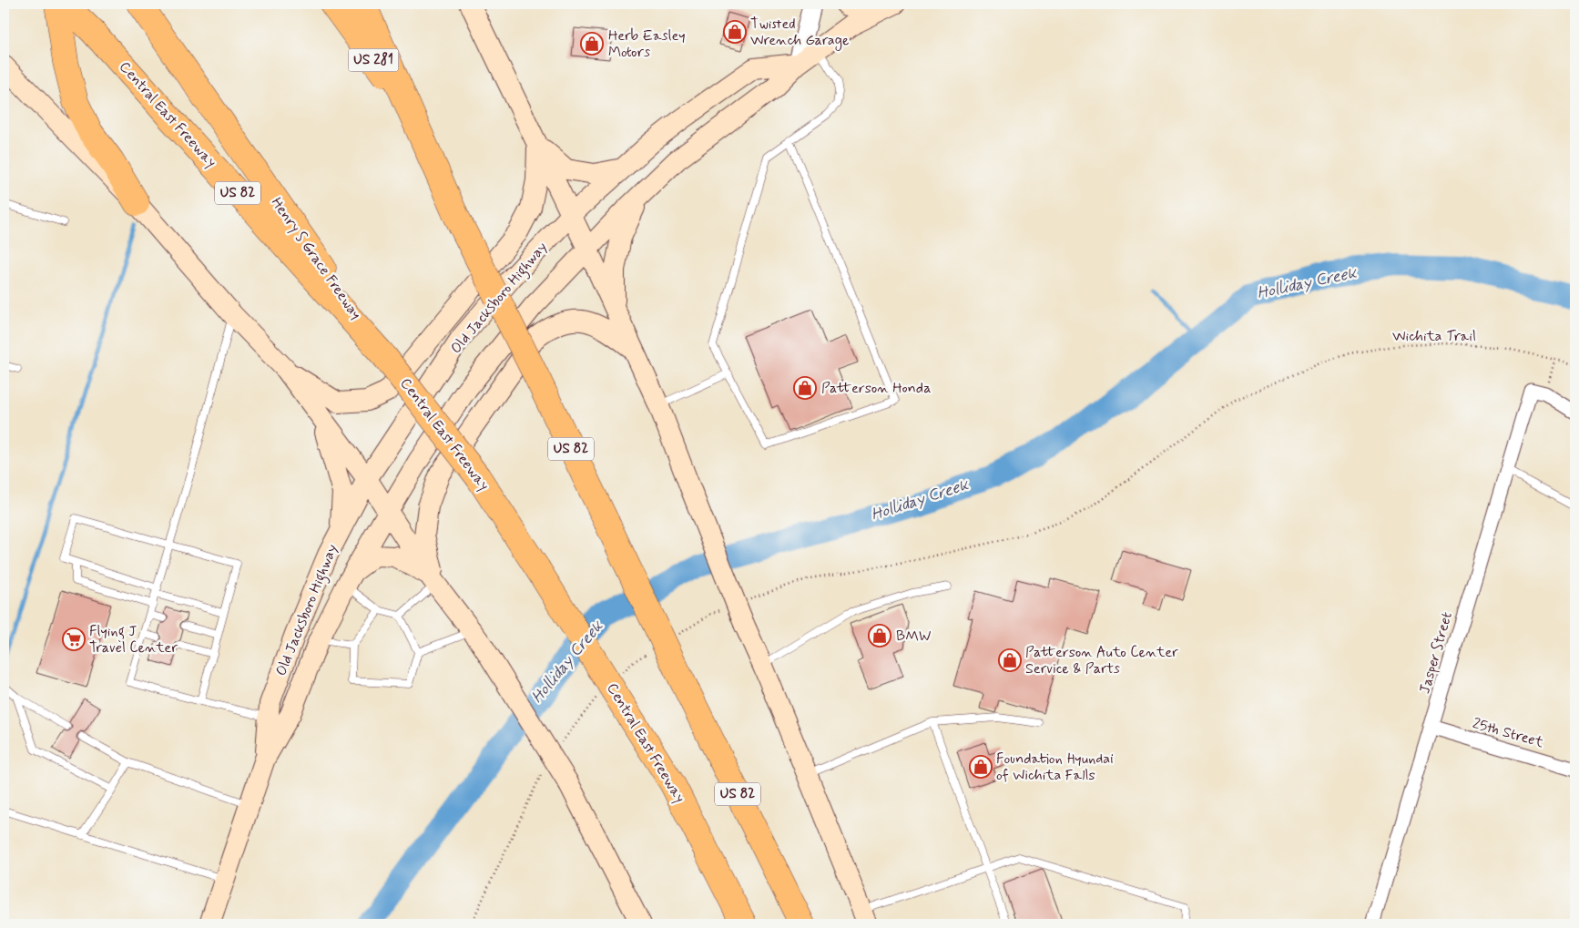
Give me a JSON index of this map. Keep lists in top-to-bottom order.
{
  "streets": {
    "highway": [
      "US 281",
      "Central East Freeway",
      "US 82",
      "Henry S Grace Freeway"
    ],
    "main road": ["Old Jacksboro Highway"],
    "street": ["Jasper Street", "25th Street"],
    "path": ["Wichita Trail"]
  },
  "crossings": [
    ["US 281", "US 82"],
    ["Central East Freeway", "Henry S Grace Freeway"],
    ["Jasper Street", "25th Street"]
  ],
  "water": ["Holliday Creek"],
  "places": {
    "shop": [
      "Twisted Wrench Garage",
      "Herb Easley Motors",
      "Patterson Honda",
      "BMW",
      "Patterson Auto Center Service & Parts",
      "Foundation Hyundai of Wichita Falls"
    ],
    "supermarket": ["Flying J Travel Center"]
  }
}
